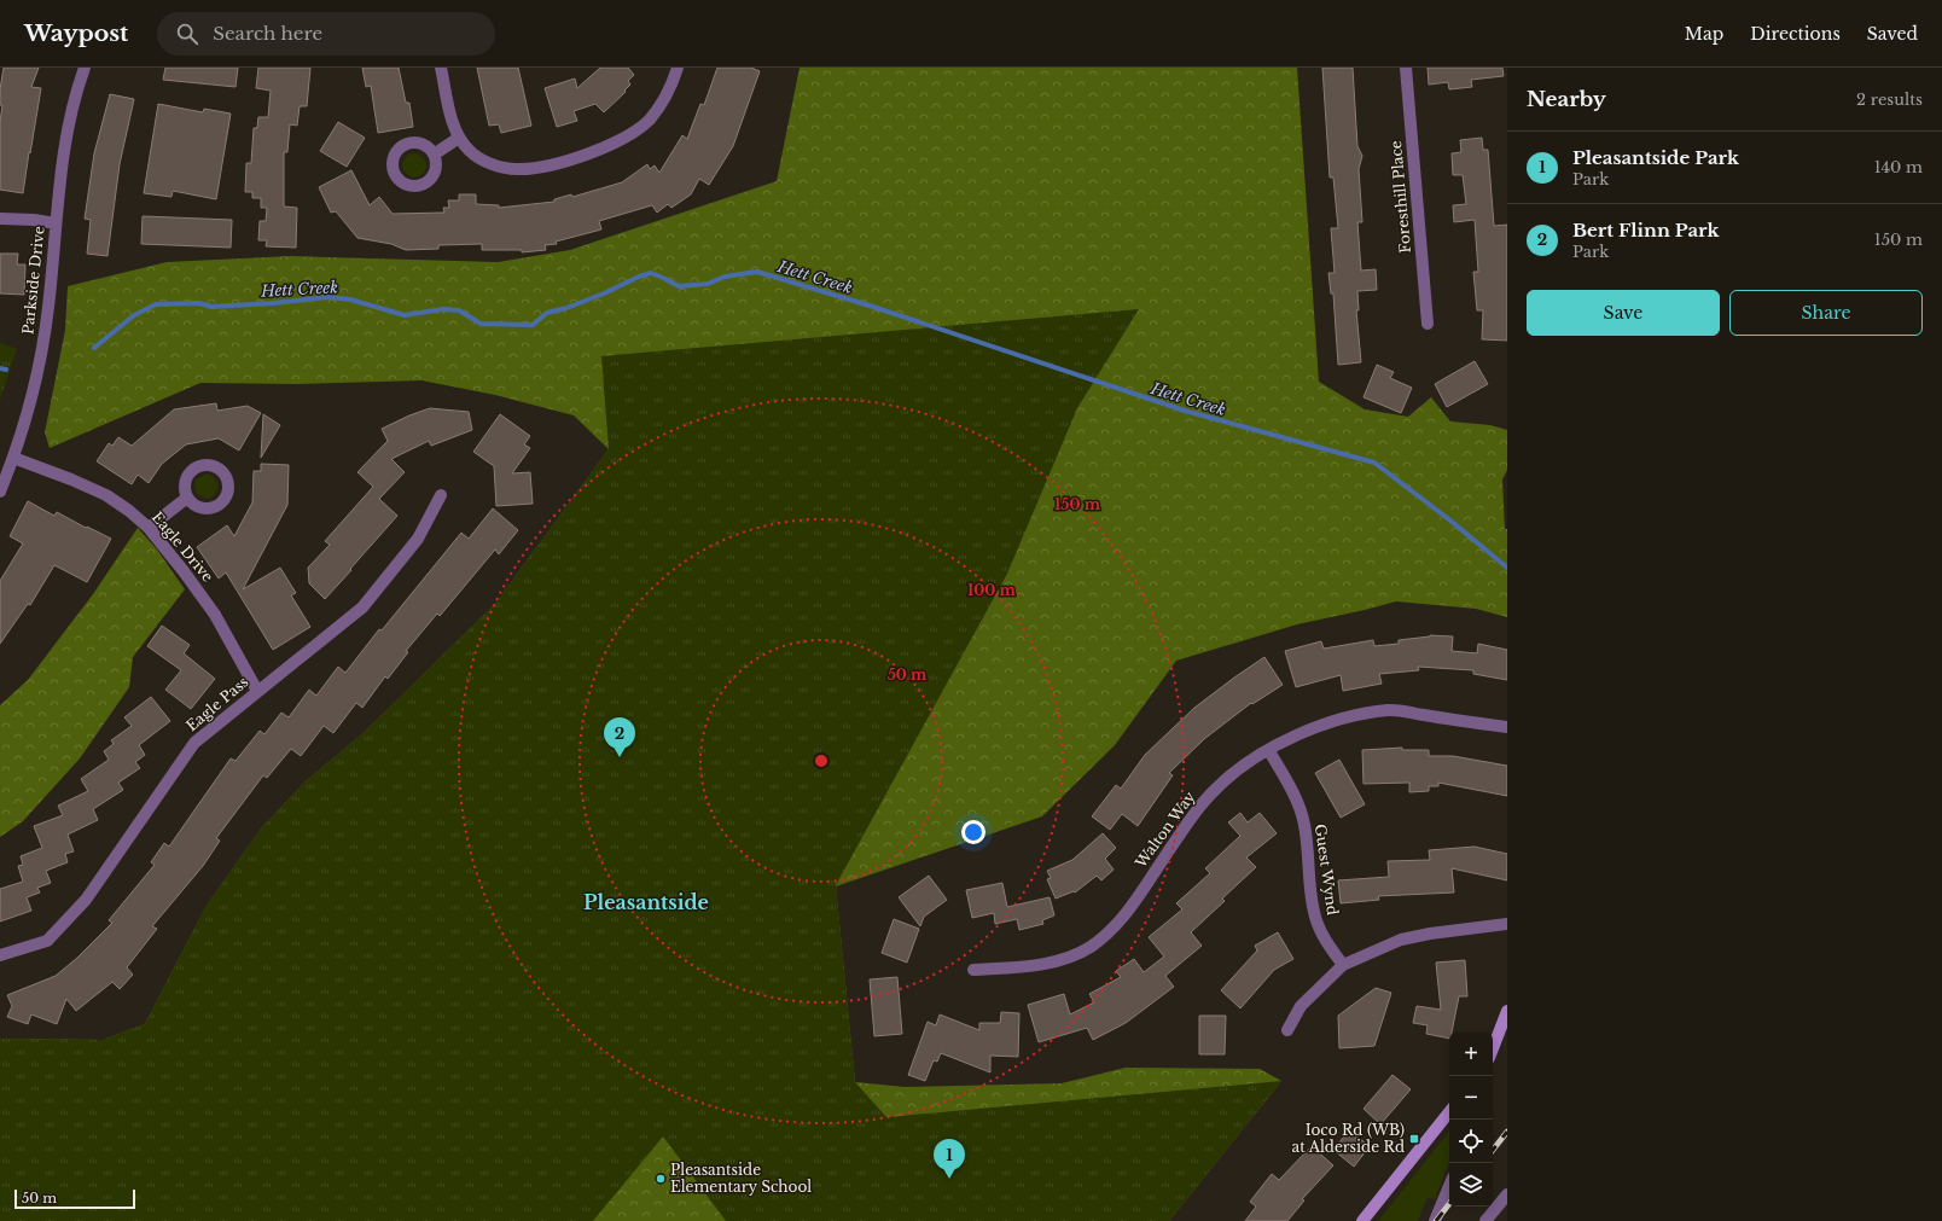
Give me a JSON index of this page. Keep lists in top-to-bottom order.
{
  "streets": {
    "street": [
      "Foresthill Place",
      "Parkside Drive",
      "Eagle Drive",
      "Eagle Pass",
      "Walton Way",
      "Guest Wynd"
    ]
  },
  "crossings": [
    ["Parkside Drive", "Eagle Drive"],
    ["Eagle Drive", "Eagle Pass"],
    ["Walton Way", "Guest Wynd"]
  ],
  "districts": ["Pleasantside"],
  "water": ["Hett Creek"],
  "places": {
    "transit": ["Ioco Rd (WB) at Alderside Rd"],
    "other": ["Pleasantside Elementary School"]
  },
  "scale_bar": "50 m",
  "page": {
    "header": "Waypost",
    "search": "Search here",
    "nav": ["Map", "Directions", "Saved"],
    "heading": ["Nearby", "2 results"],
    "list": [
      {
        "mark": "1",
        "name": "Pleasantside Park",
        "note": "Park",
        "value": "140 m"
      },
      {
        "mark": "2",
        "name": "Bert Flinn Park",
        "note": "Park",
        "value": "150 m"
      }
    ],
    "buttons": ["Save", "Share"],
    "pins": ["2", "1"],
    "map_buttons": ["+", "−"],
    "scale": "50 m"
  },
  "rings": ["150 m", "100 m", "50 m"]
}
